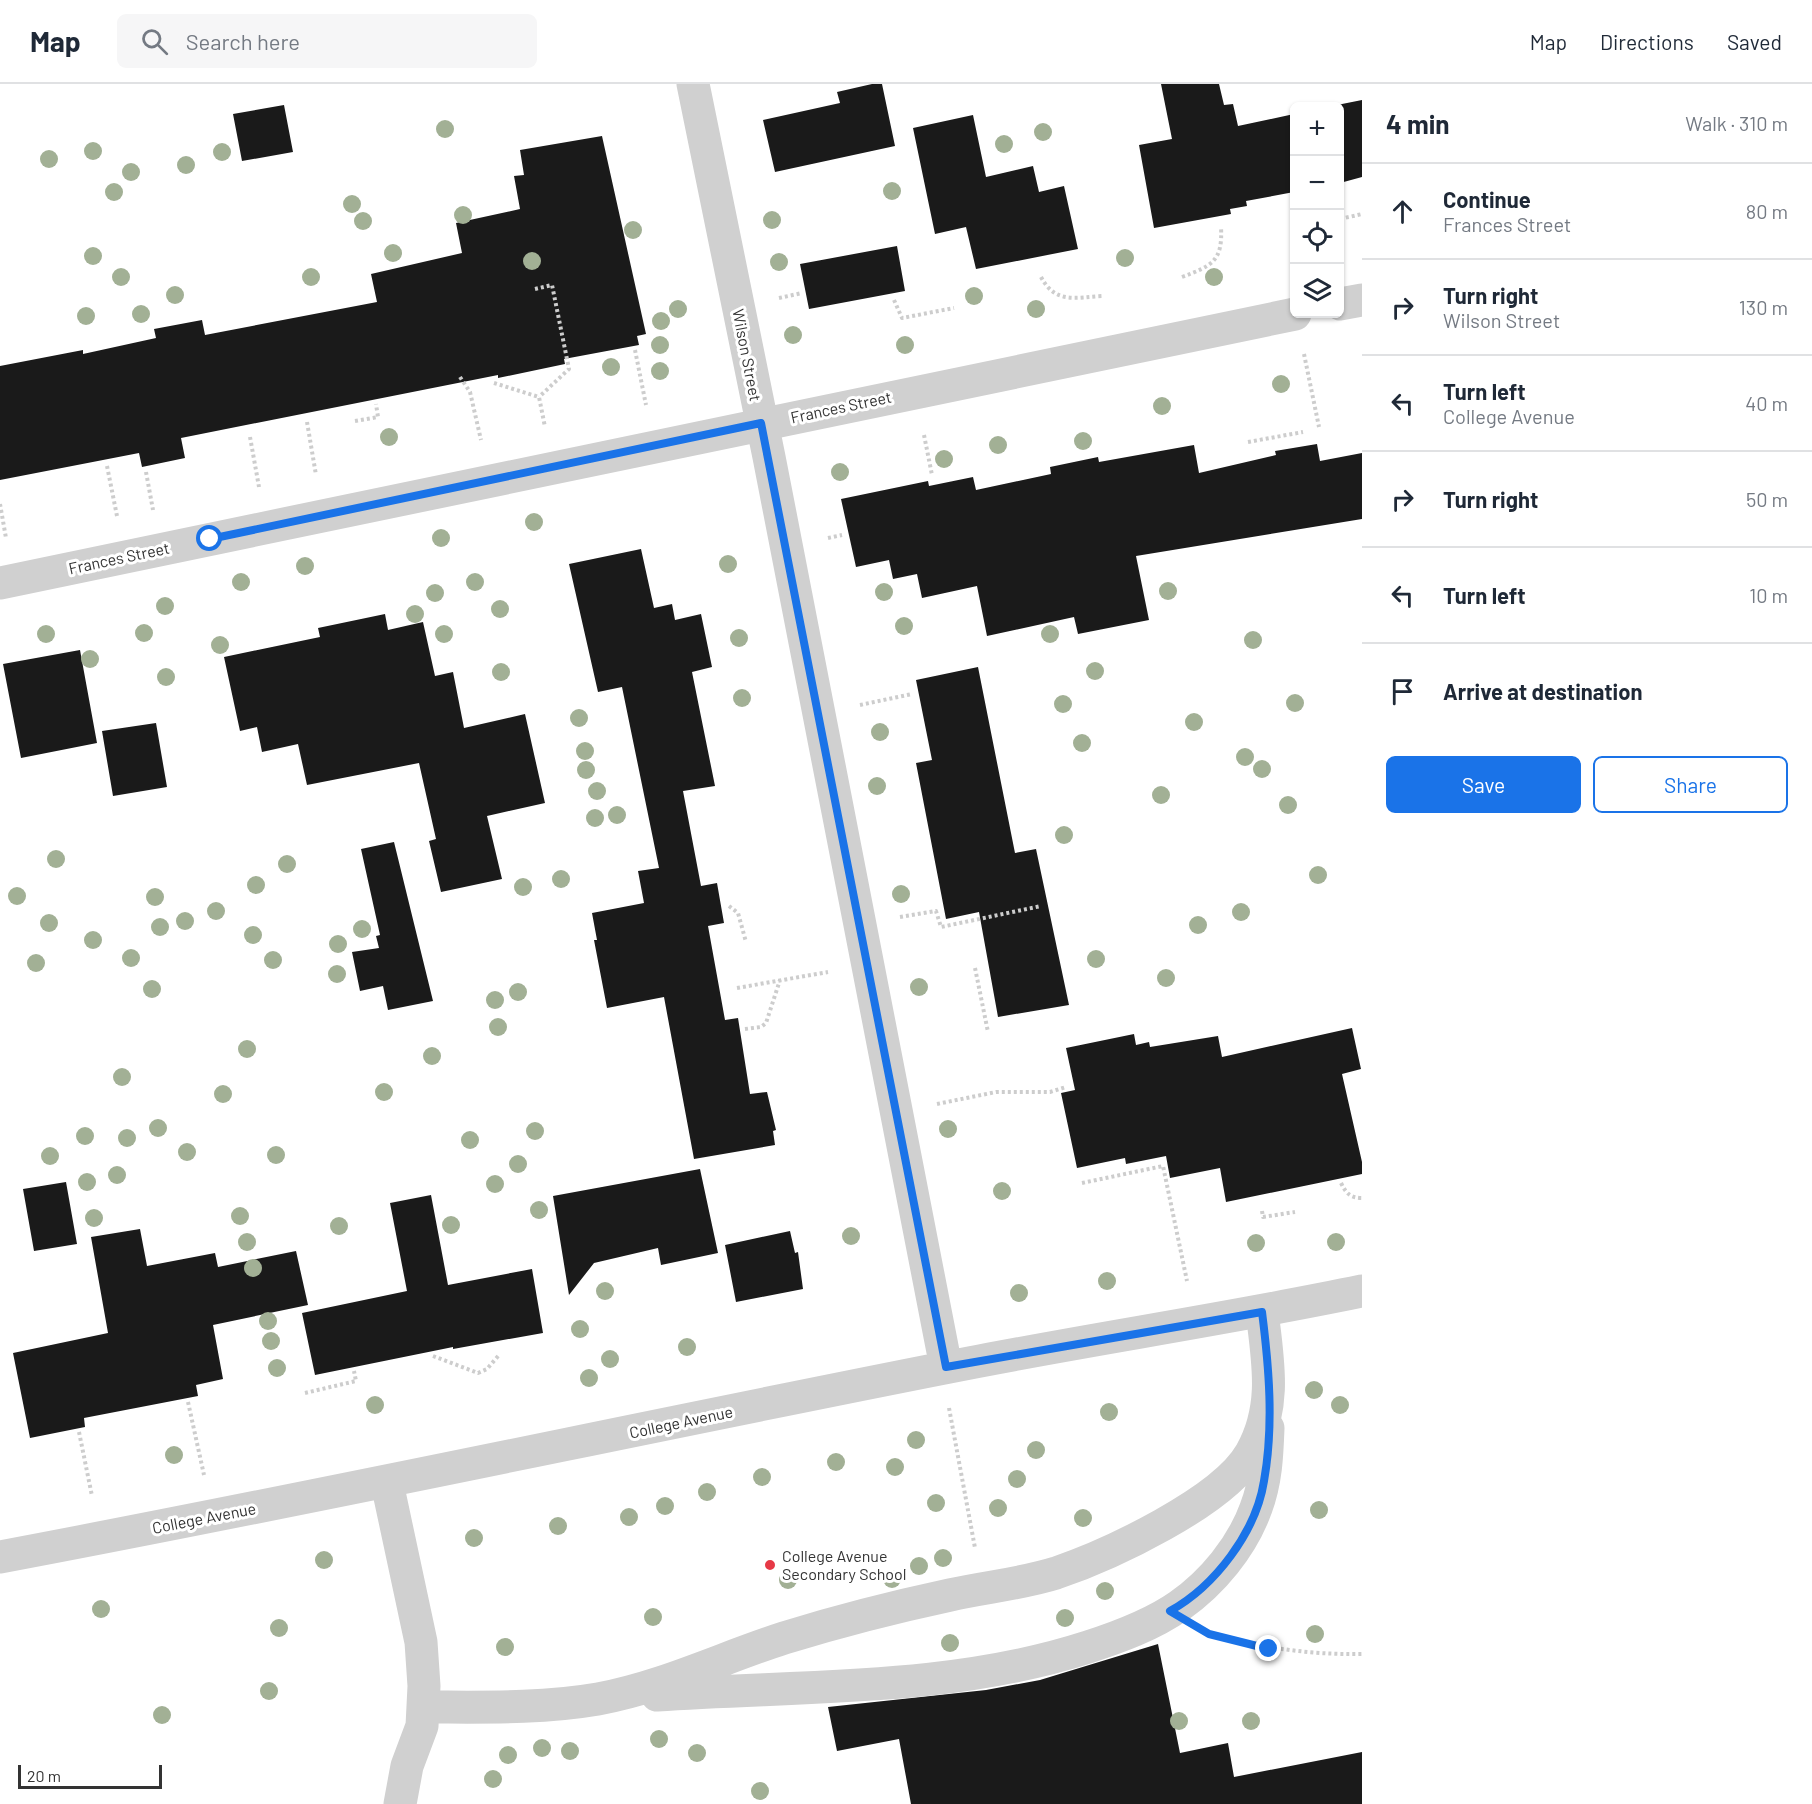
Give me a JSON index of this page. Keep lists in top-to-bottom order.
{
  "streets": {
    "street": ["Wilson Street", "Frances Street", "College Avenue"]
  },
  "crossings": [
    ["Wilson Street", "Frances Street"],
    ["Wilson Street", "College Avenue"]
  ],
  "places": ["College Avenue Secondary School"],
  "scale_bar": "20 m",
  "page": {
    "header": "Map",
    "search": "Search here",
    "nav": ["Map", "Directions", "Saved"],
    "heading": ["4 min", "Walk · 310 m"],
    "map_buttons": ["+", "−"],
    "list": [
      ["Continue", "Frances Street", "80 m"],
      ["Turn right", "Wilson Street", "130 m"],
      ["Turn left", "College Avenue", "40 m"],
      ["Turn right", "50 m"],
      ["Turn left", "10 m"],
      "Arrive at destination"
    ],
    "buttons": ["Save", "Share"],
    "scale": "20 m"
  }
}
